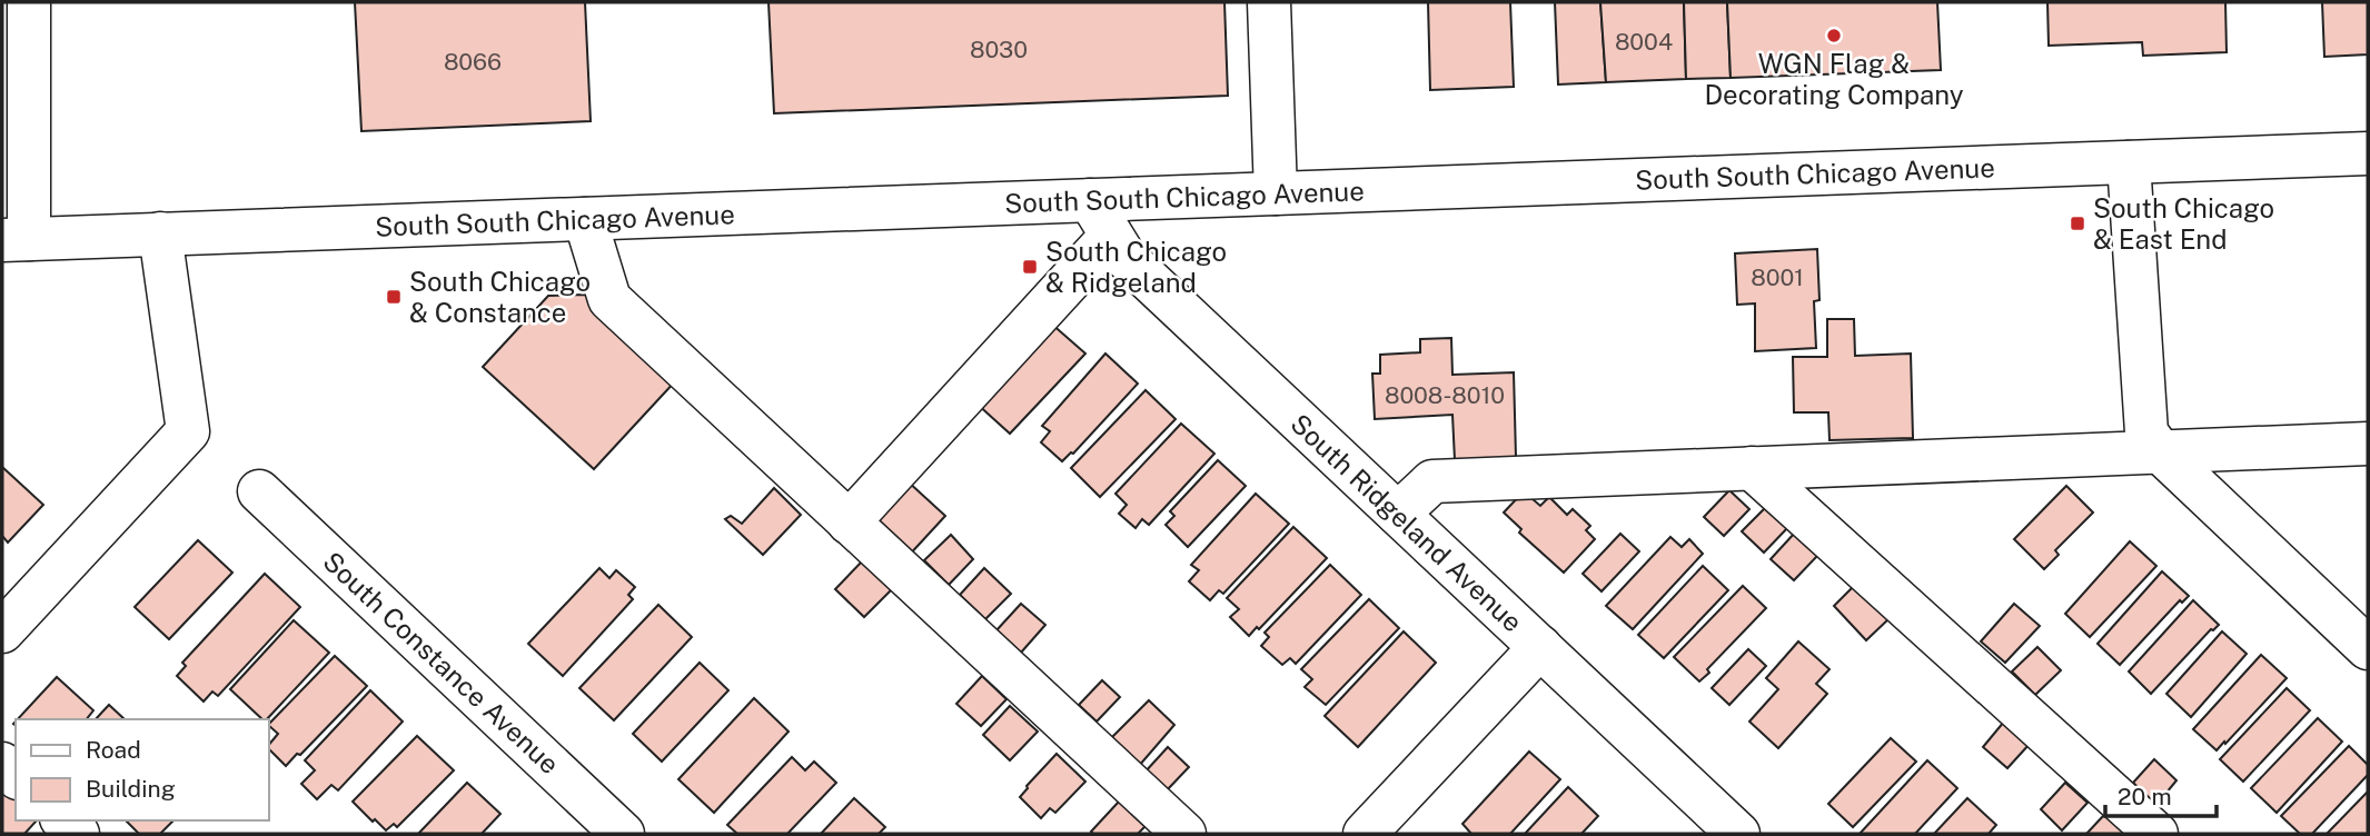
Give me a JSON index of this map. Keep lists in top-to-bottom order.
{
  "streets": {
    "street": ["South South Chicago Avenue", "South Ridgeland Avenue", "South Constance Avenue"]
  },
  "crossings": [
    ["South South Chicago Avenue", "South Ridgeland Avenue"]
  ],
  "places": {
    "other": ["WGN Flag & Decorating Company"],
    "transit": ["South Chicago & East End", "South Chicago & Ridgeland", "South Chicago & Constance"]
  },
  "house_numbers": [
    "8004",
    "8030",
    "8066",
    "8001",
    "8008-8010"
  ],
  "legend": ["Road", "Building"],
  "scale_bar": "20 m"
}
